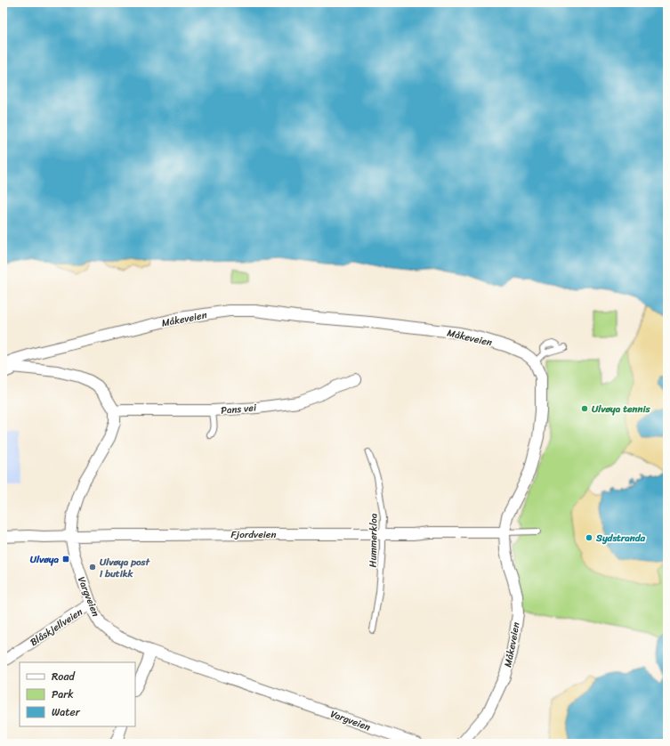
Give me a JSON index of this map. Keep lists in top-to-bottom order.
{
  "streets": {
    "street": [
      "Måkeveien",
      "Pans vei",
      "Fjordveien",
      "Vargveien",
      "Blåskjellveien"
    ],
    "lane": ["Hummerkloa"]
  },
  "crossings": [
    ["Måkeveien", "Fjordveien"],
    ["Pans vei", "Vargveien"],
    ["Fjordveien", "Hummerkloa"],
    ["Fjordveien", "Vargveien"],
    ["Vargveien", "Blåskjellveien"]
  ],
  "places": {
    "other": ["Ulvøya tennis", "Sydstranda", "Ulvøya post i butikk"],
    "transit": ["Ulvøya"]
  },
  "legend": ["Road", "Park", "Water"]
}
